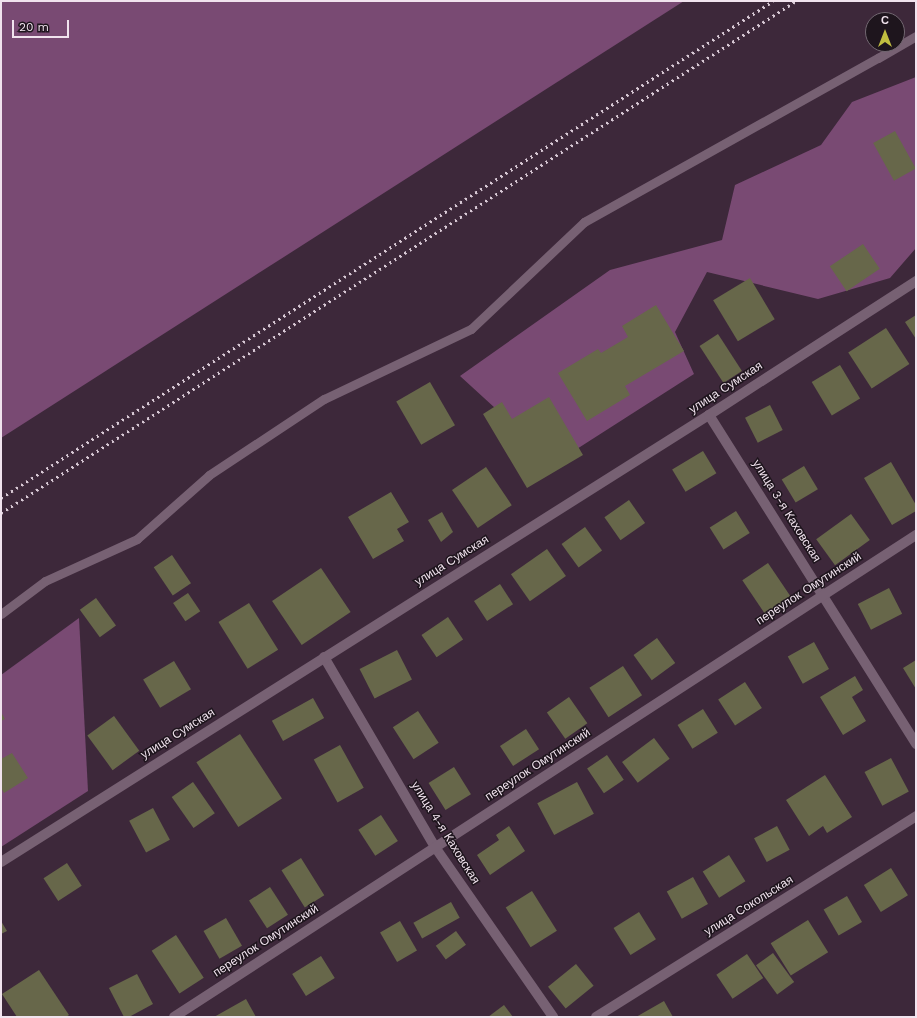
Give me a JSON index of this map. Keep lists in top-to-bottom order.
{
  "streets": {
    "street": [
      "улица Сумская",
      "улица 3-я Каховская",
      "переулок Омутинский",
      "улица 4-я Каховская",
      "улица Сокольская"
    ]
  },
  "crossings": [
    ["улица Сумская", "улица 3-я Каховская"],
    ["улица Сумская", "улица 4-я Каховская"],
    ["улица 3-я Каховская", "переулок Омутинский"],
    ["переулок Омутинский", "улица 4-я Каховская"]
  ],
  "scale_bar": "20 m",
  "north": "top"
}
